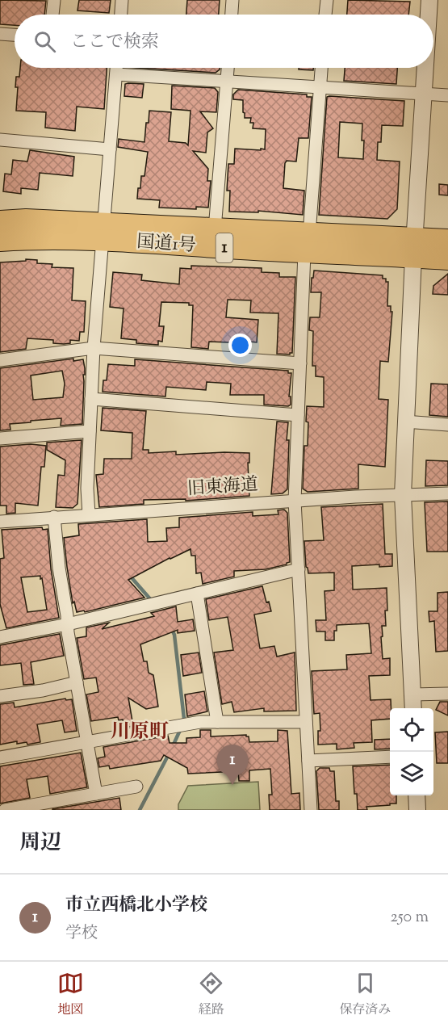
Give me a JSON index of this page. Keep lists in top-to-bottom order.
{
  "streets": {
    "highway": ["国道1号", "1"],
    "street": ["旧東海道"]
  },
  "districts": ["川原町"],
  "page": {
    "search": "ここで検索",
    "pins": "1",
    "heading": "周辺",
    "list": [
      {
        "mark": "1",
        "name": "市立西橋北小学校",
        "note": "学校",
        "value": "250 m"
      }
    ],
    "nav": ["地図", "経路", "保存済み"]
  }
}
